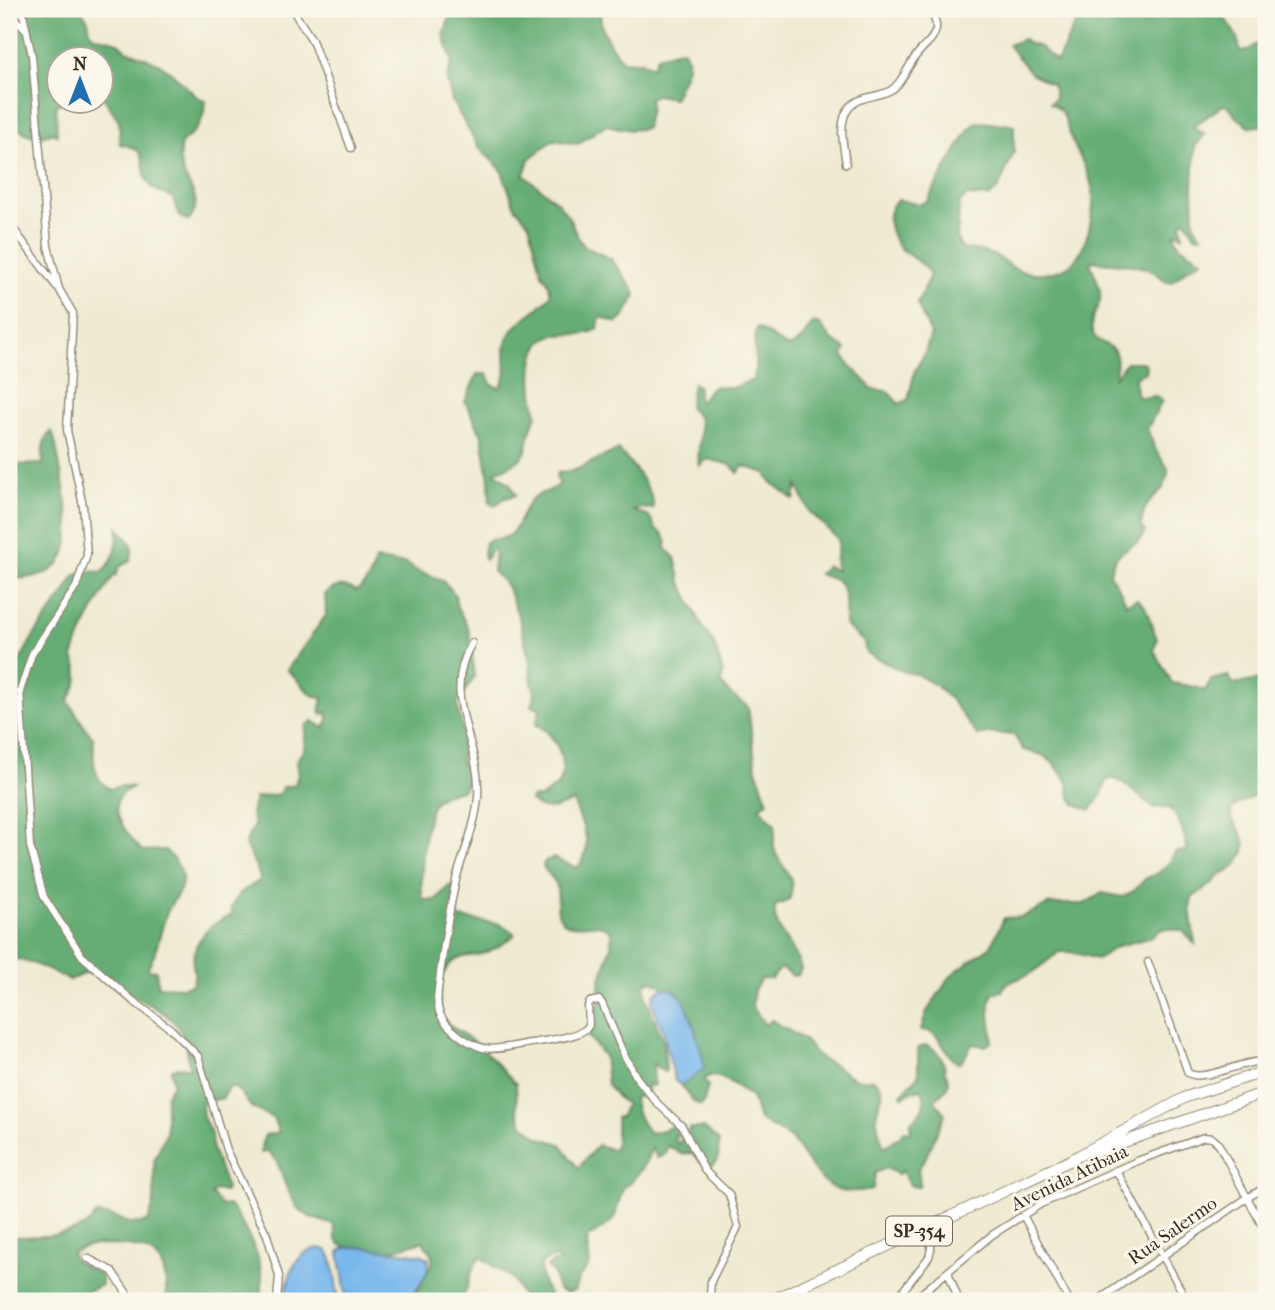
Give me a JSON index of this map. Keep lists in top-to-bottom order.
{
  "streets": {
    "main road": ["SP-354"],
    "street": ["Avenida Atibaia", "Rua Salermo"]
  },
  "crossings": [
    ["Avenida Atibaia", "Rua Salermo"]
  ],
  "north": "top"
}
